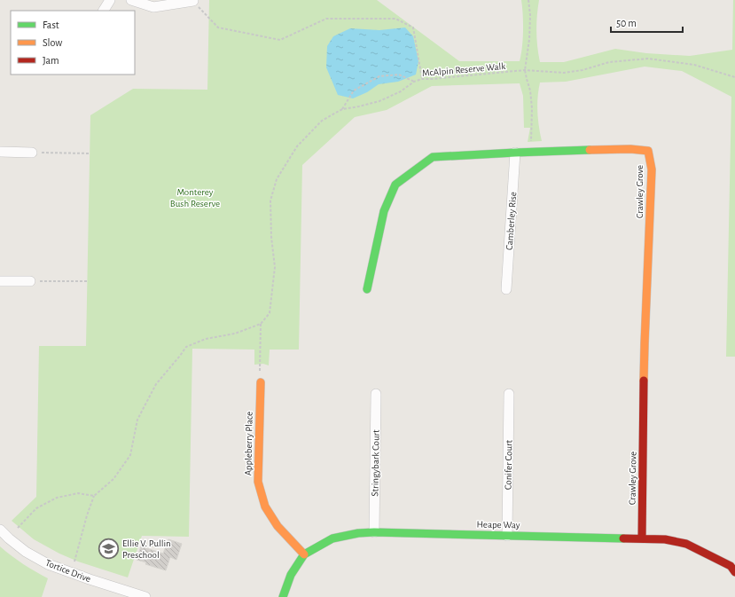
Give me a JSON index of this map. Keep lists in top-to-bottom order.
{
  "streets": {
    "street": [
      "Crawley Grove",
      "Camberley Rise",
      "Appleberry Place",
      "Stringybark Court",
      "Conifer Court",
      "Heape Way",
      "Tortice Drive"
    ],
    "path": ["McAlpin Reserve Walk"]
  },
  "crossings": [
    ["Crawley Grove", "Camberley Rise"],
    ["Crawley Grove", "Heape Way"],
    ["Appleberry Place", "Heape Way"],
    ["Stringybark Court", "Heape Way"],
    ["Conifer Court", "Heape Way"]
  ],
  "parks": ["Monterey Bush Reserve"],
  "places": {
    "school or university": ["Ellie V. Pullin Preschool"]
  },
  "legend": ["Fast", "Slow", "Jam"],
  "scale_bar": "50 m"
}
